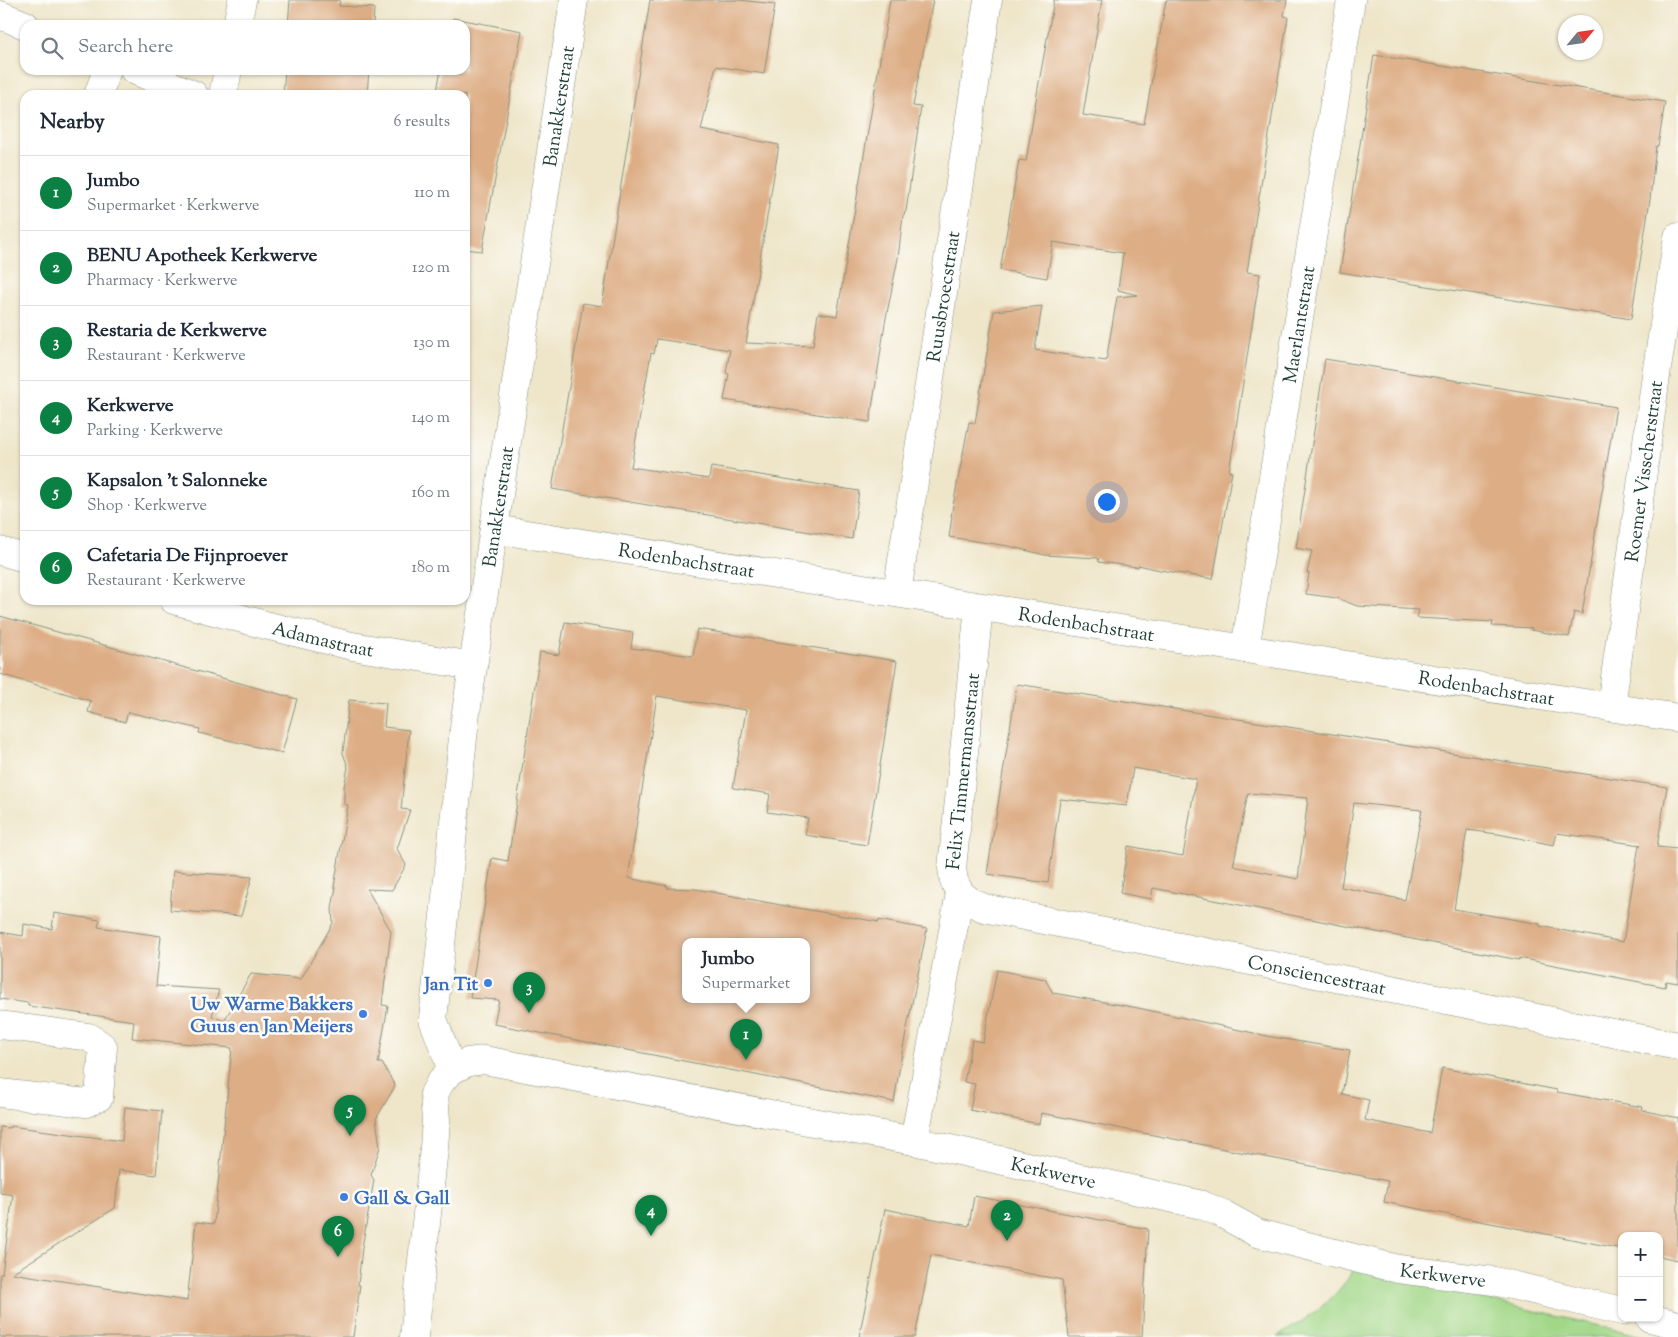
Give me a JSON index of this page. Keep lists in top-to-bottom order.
{
  "streets": {
    "street": [
      "Banakkerstraat",
      "Ruusbroecstraat",
      "Maerlantstraat",
      "Roemer Visscherstraat",
      "Rodenbachstraat",
      "Adamastraat",
      "Felix Timmermansstraat",
      "Consciencestraat",
      "Kerkwerve"
    ]
  },
  "crossings": [
    ["Banakkerstraat", "Rodenbachstraat"],
    ["Banakkerstraat", "Adamastraat"],
    ["Banakkerstraat", "Kerkwerve"],
    ["Ruusbroecstraat", "Rodenbachstraat"],
    ["Maerlantstraat", "Rodenbachstraat"],
    ["Roemer Visscherstraat", "Rodenbachstraat"],
    ["Rodenbachstraat", "Felix Timmermansstraat"],
    ["Felix Timmermansstraat", "Consciencestraat"],
    ["Felix Timmermansstraat", "Kerkwerve"]
  ],
  "places": ["Jan Tit", "Uw Warme Bakkers Guus en Jan Meijers", "Gall & Gall"],
  "north": "top right",
  "page": {
    "search": "Search here",
    "heading": ["Nearby", "6 results"],
    "list": [
      {
        "mark": "1",
        "name": "Jumbo",
        "note": "Supermarket · Kerkwerve",
        "value": "110 m"
      },
      {
        "mark": "2",
        "name": "BENU Apotheek Kerkwerve",
        "note": "Pharmacy · Kerkwerve",
        "value": "120 m"
      },
      {
        "mark": "3",
        "name": "Restaria de Kerkwerve",
        "note": "Restaurant · Kerkwerve",
        "value": "130 m"
      },
      {
        "mark": "4",
        "name": "Kerkwerve",
        "note": "Parking · Kerkwerve",
        "value": "140 m"
      },
      {
        "mark": "5",
        "name": "Kapsalon 't Salonneke",
        "note": "Shop · Kerkwerve",
        "value": "160 m"
      },
      {
        "mark": "6",
        "name": "Cafetaria De Fijnproever",
        "note": "Restaurant · Kerkwerve",
        "value": "180 m"
      }
    ],
    "popup": ["Jumbo", "Supermarket"],
    "pins": [
      "3",
      "1",
      "5",
      "4",
      "2",
      "6"
    ],
    "map_buttons": ["+", "−"]
  }
}
